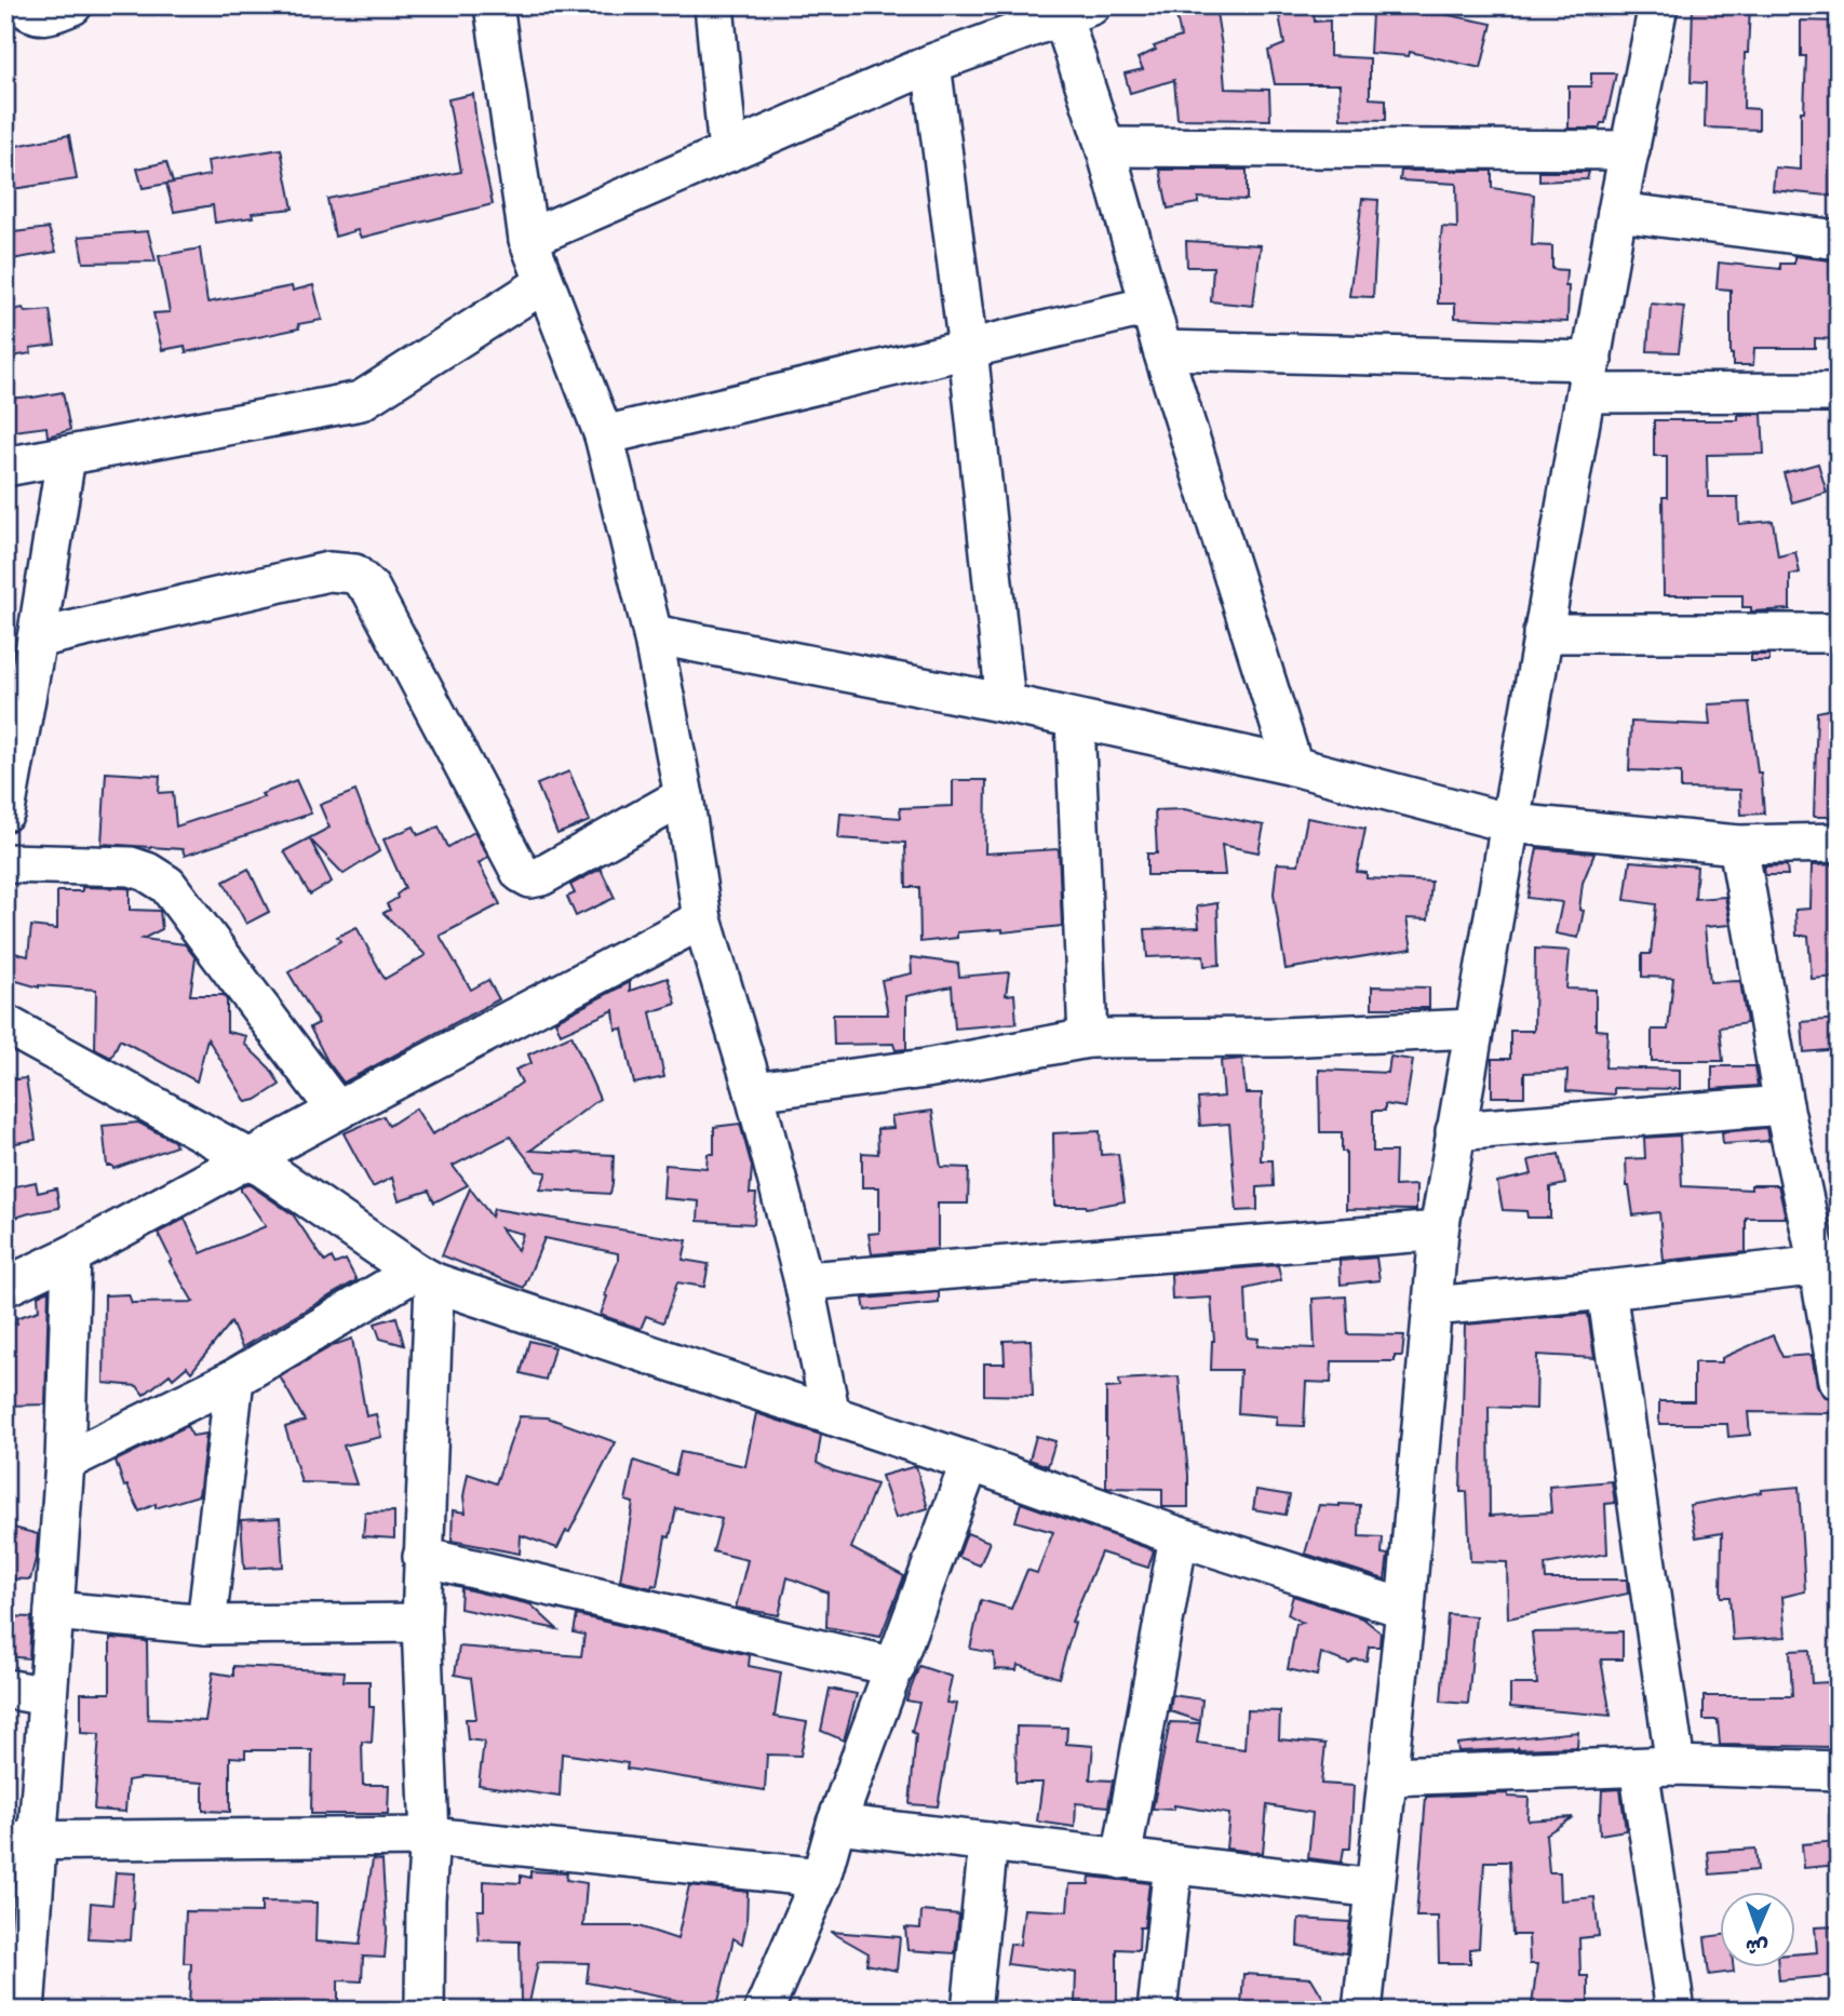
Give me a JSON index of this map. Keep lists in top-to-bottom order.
{
  "north": "bottom"
}
